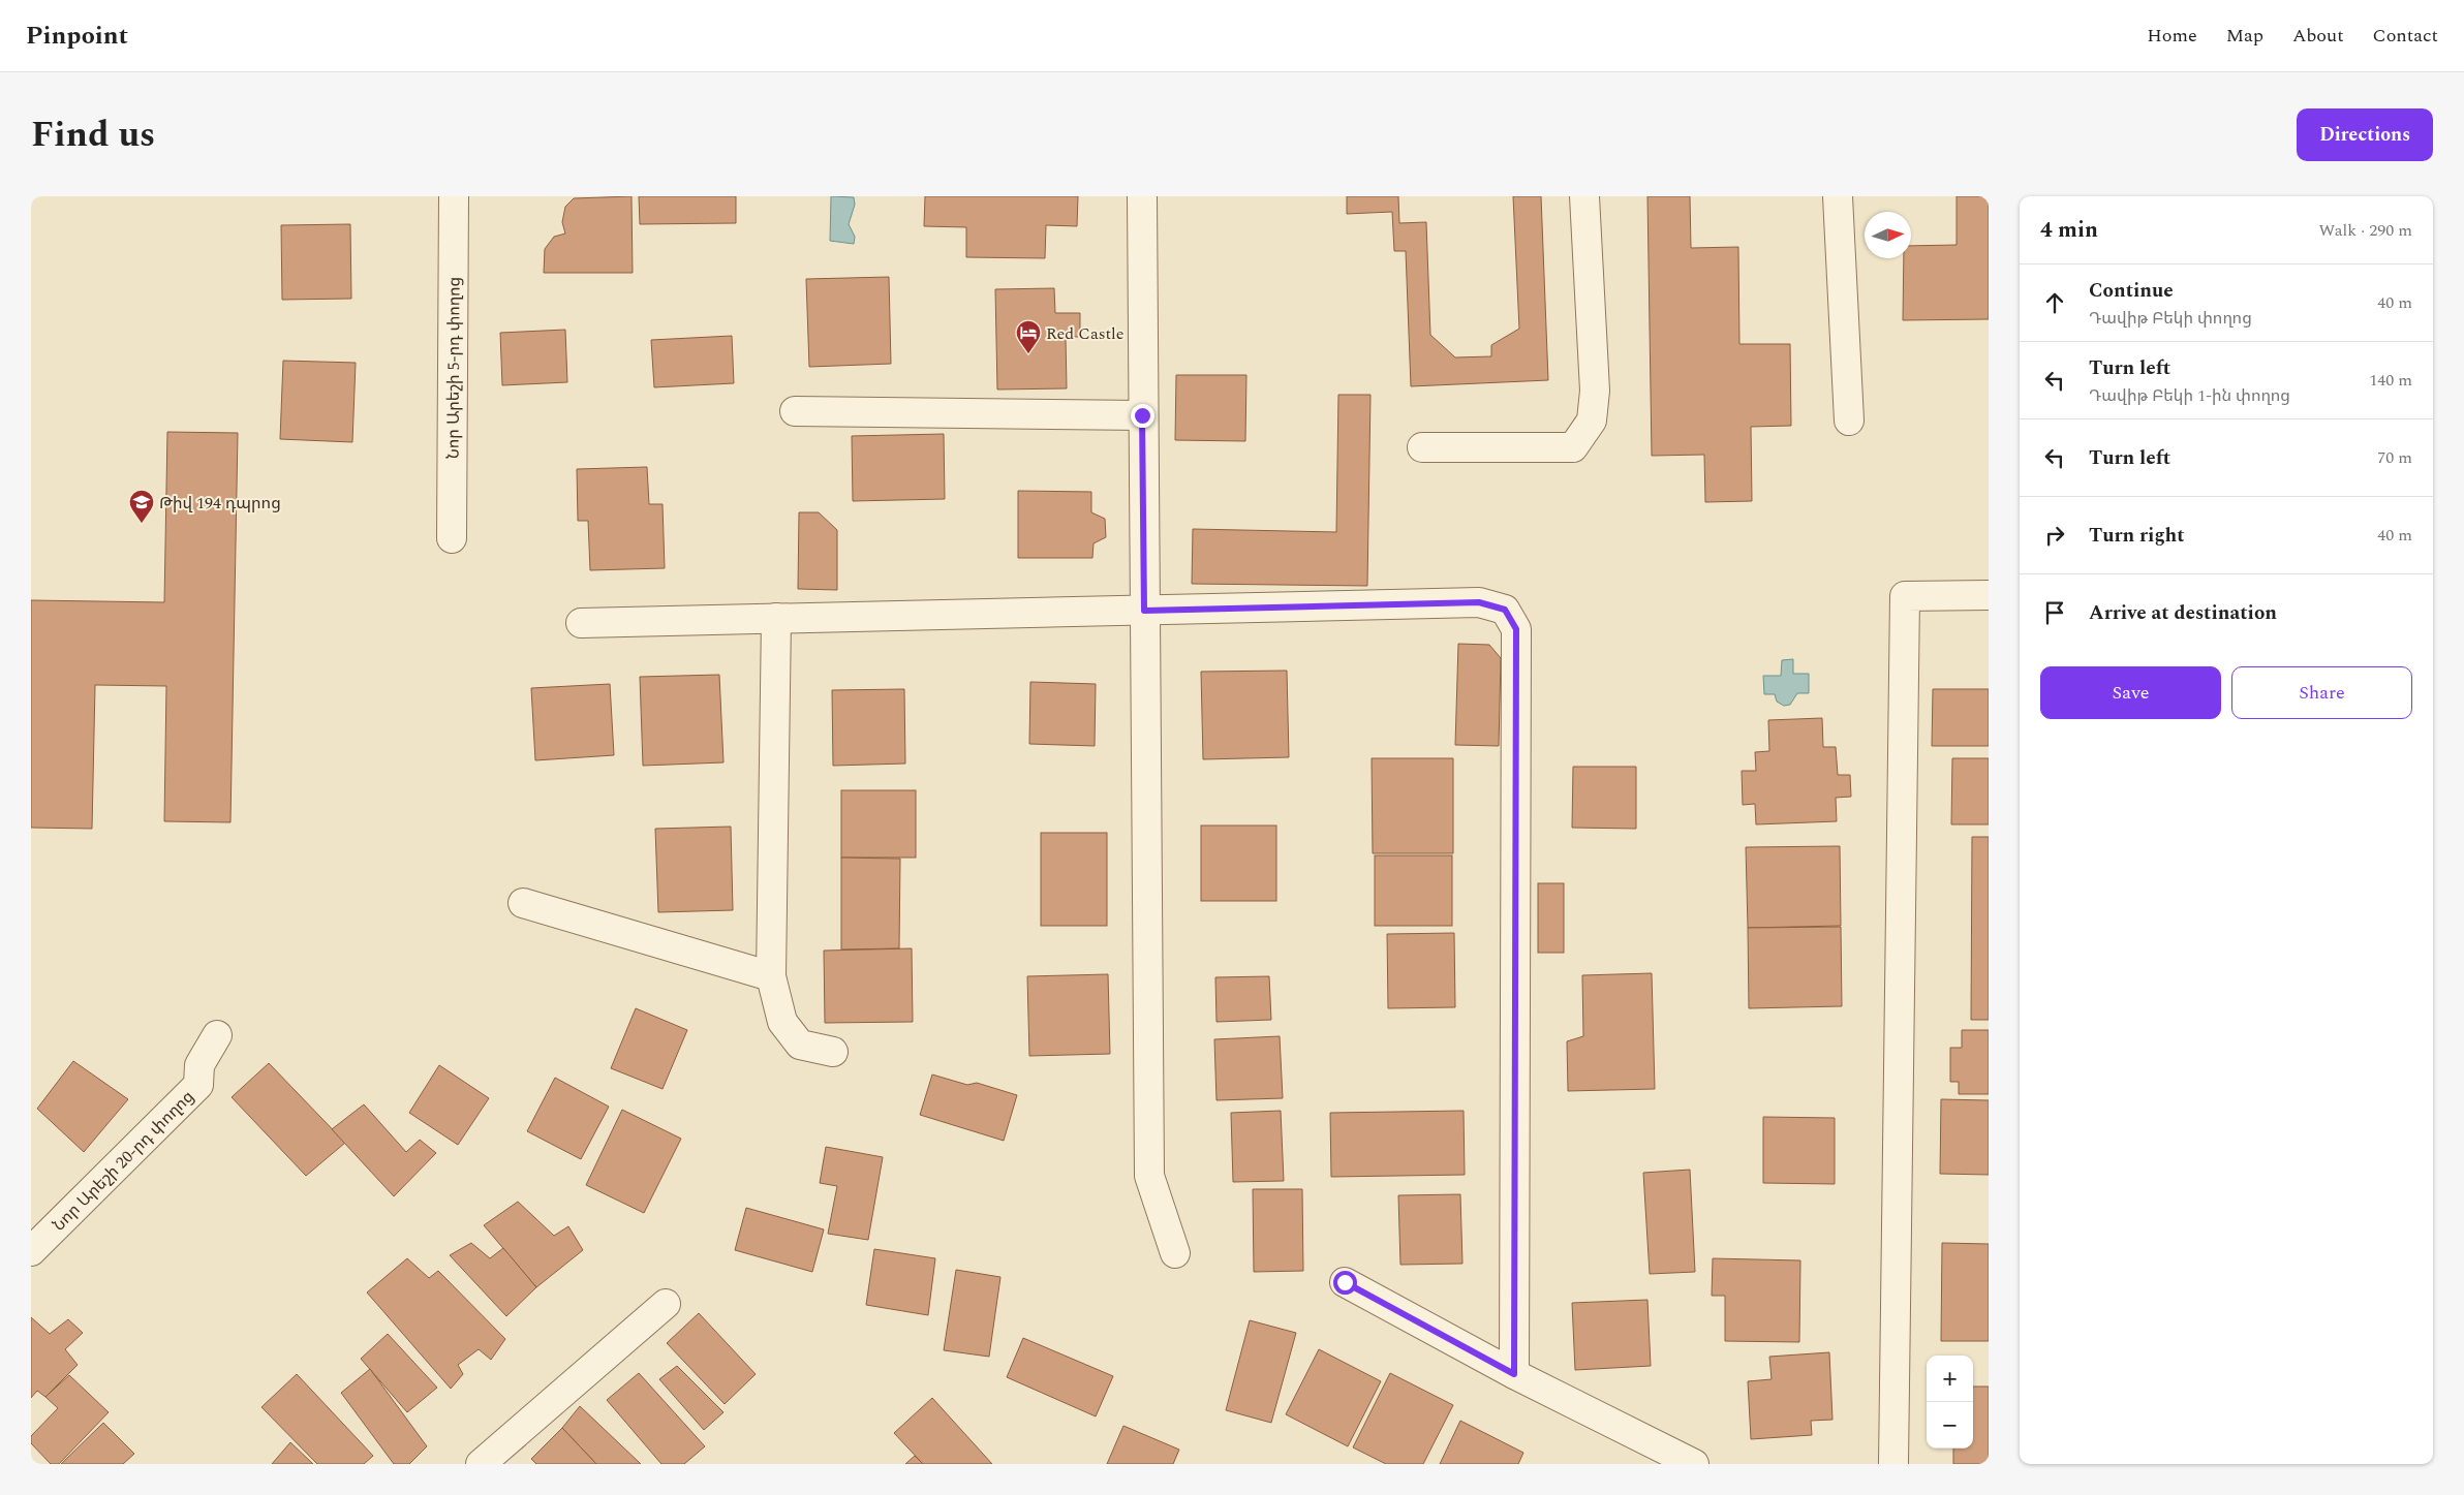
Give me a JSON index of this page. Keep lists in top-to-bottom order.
{
  "streets": {
    "street": ["Նոր Արեշի 5-րդ փողոց", "Նոր Արեշի 20-րդ փողոց"]
  },
  "places": {
    "hotel": ["Red Castle"],
    "school or university": ["Թիվ 194 դպրոց"]
  },
  "north": "right",
  "page": {
    "header": "Pinpoint",
    "nav": [
      "Home",
      "Map",
      "About",
      "Contact"
    ],
    "title": "Find us",
    "buttons": [
      "Directions",
      ["Save", "Share"]
    ],
    "heading": ["4 min", "Walk · 290 m"],
    "list": [
      ["Continue", "Դավիթ Բեկի փողոց", "40 m"],
      ["Turn left", "Դավիթ Բեկի 1-ին փողոց", "140 m"],
      ["Turn left", "70 m"],
      ["Turn right", "40 m"],
      "Arrive at destination"
    ],
    "map_buttons": ["+", "−"]
  }
}
